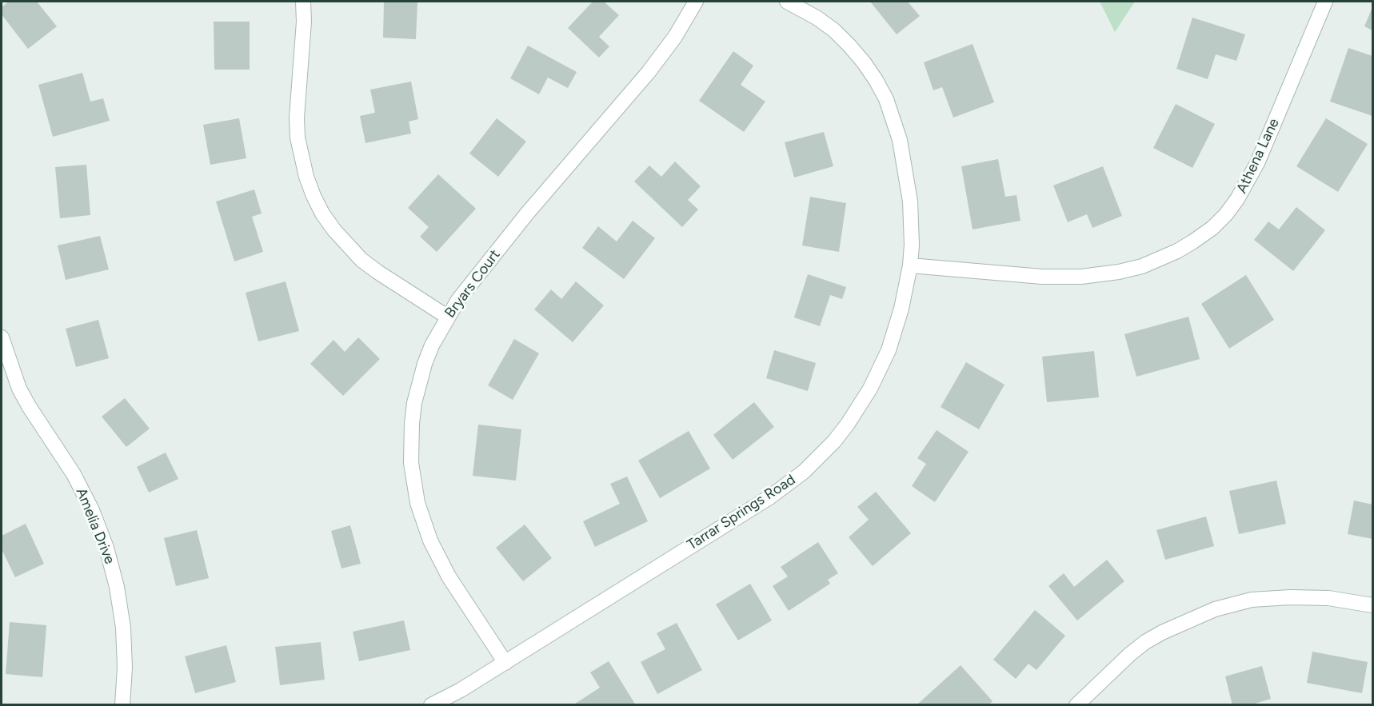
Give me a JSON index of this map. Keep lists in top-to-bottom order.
{
  "streets": {
    "street": [
      "Athena Lane",
      "Bryars Court",
      "Tarrar Springs Road",
      "Amelia Drive"
    ]
  },
  "crossings": [
    ["Athena Lane", "Tarrar Springs Road"],
    ["Bryars Court", "Tarrar Springs Road"]
  ]
}
